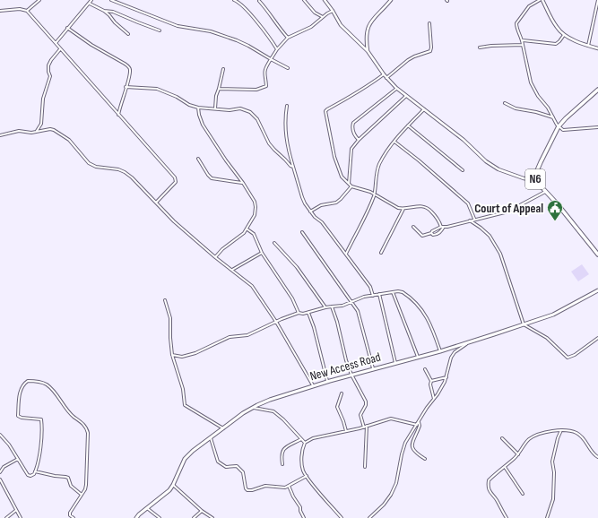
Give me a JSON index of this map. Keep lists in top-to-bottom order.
{
  "streets": {
    "highway": ["N6"],
    "main road": ["New Access Road"]
  },
  "places": {
    "public building": ["Court of Appeal"]
  }
}
